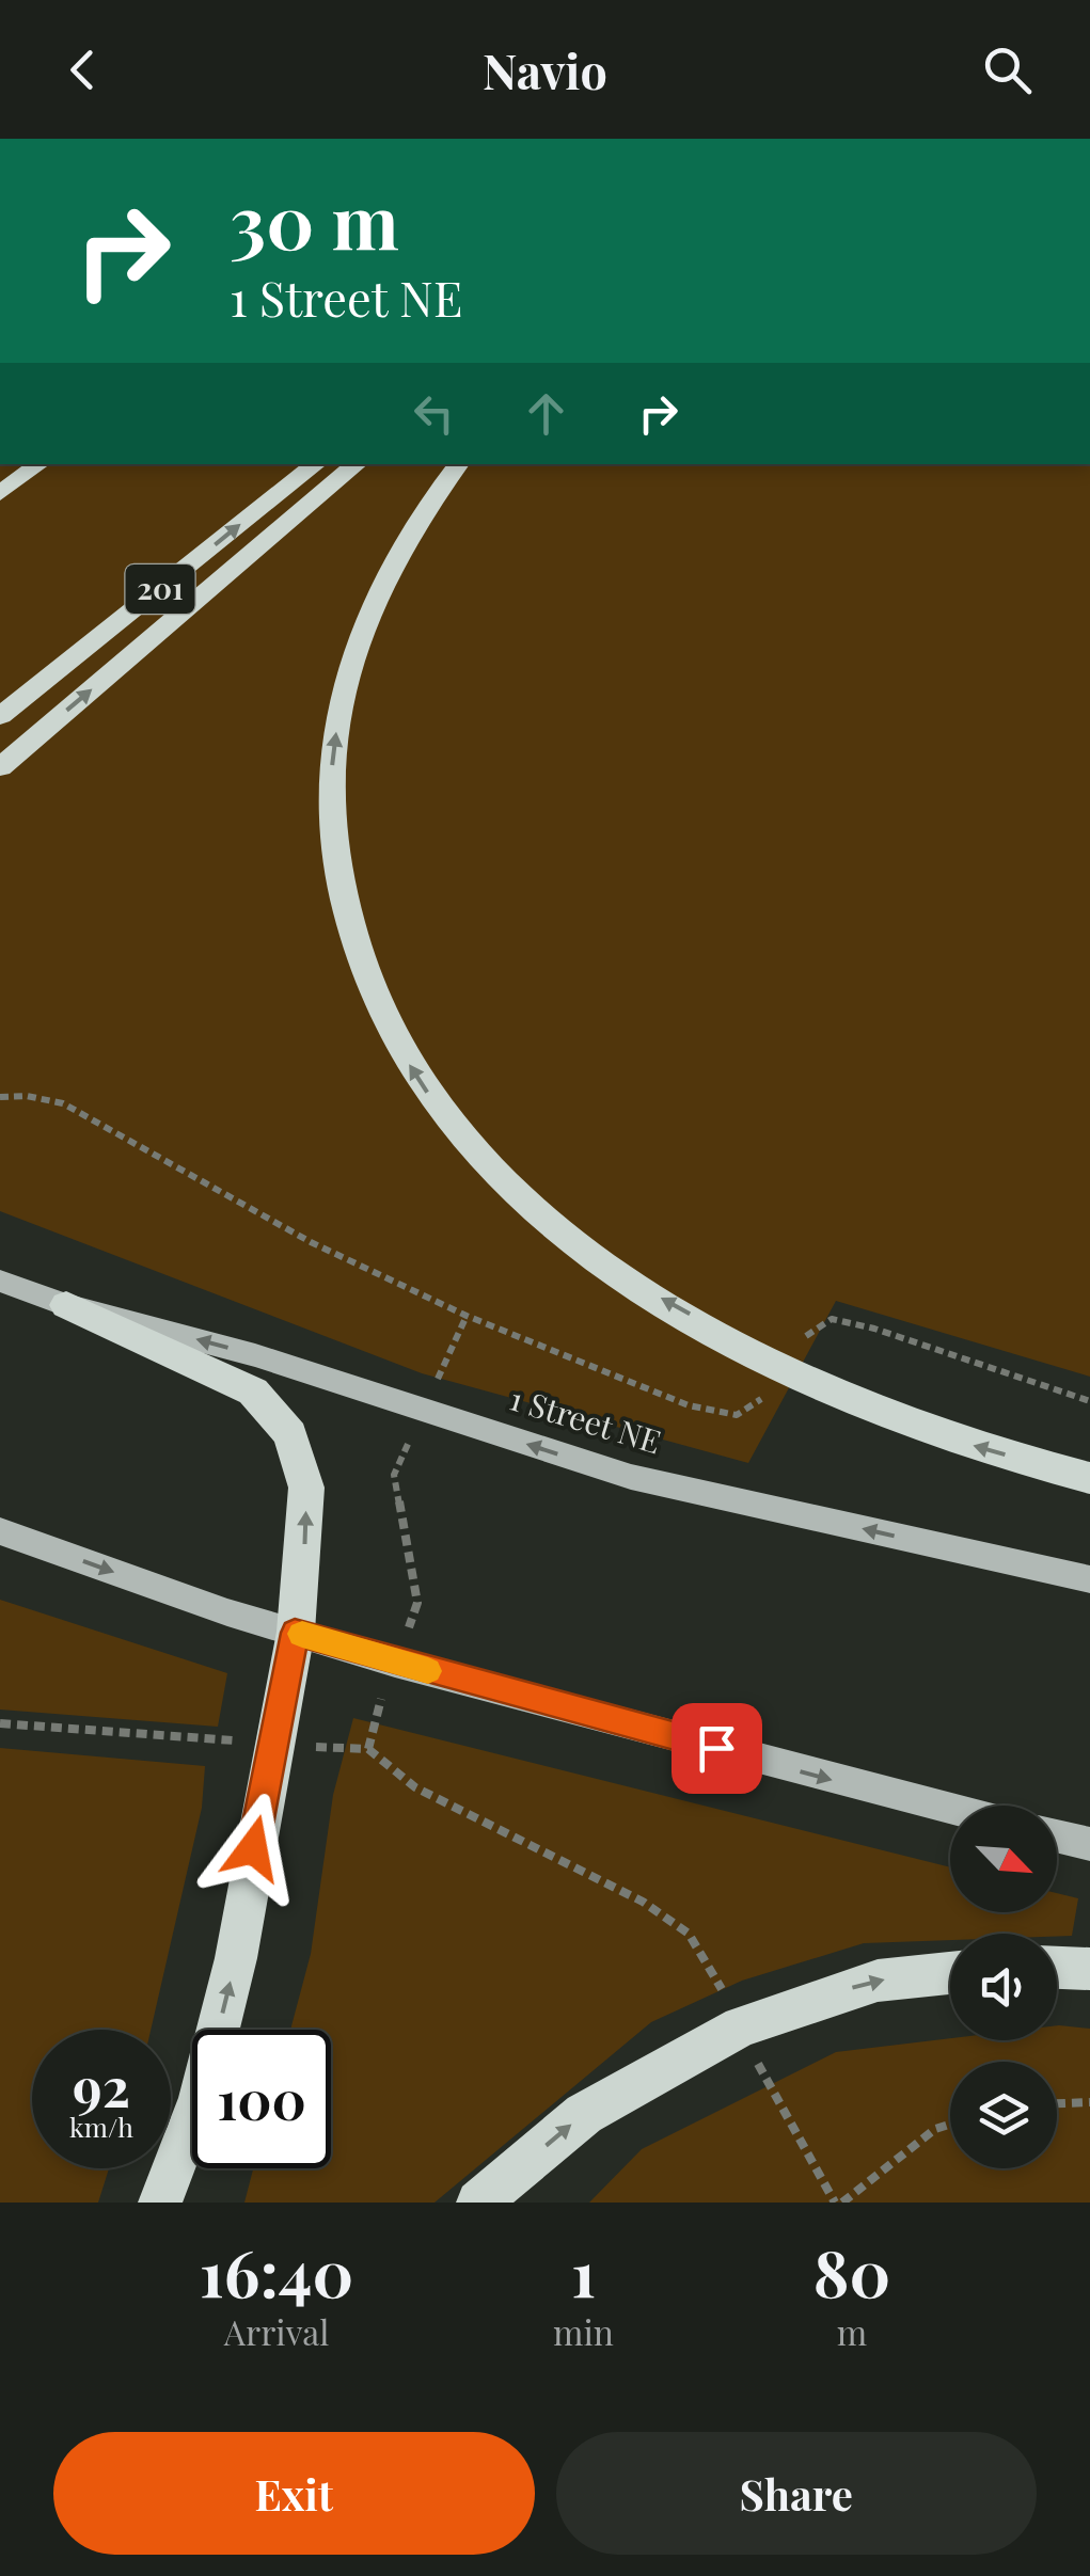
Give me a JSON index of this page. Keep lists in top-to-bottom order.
{
  "streets": {
    "highway": ["201"],
    "main road": ["1 Street NE"]
  },
  "one_way": ["1 Street NE"],
  "north": "bottom right",
  "page": {
    "header": "Navio",
    "turn": ["30 m", "1 Street NE"],
    "speed": "92 km/h",
    "limit": "100",
    "eta": [
      "16:40",
      "Arrival",
      "1",
      "min",
      "80",
      "m"
    ],
    "buttons": ["Exit", "Share"]
  }
}
